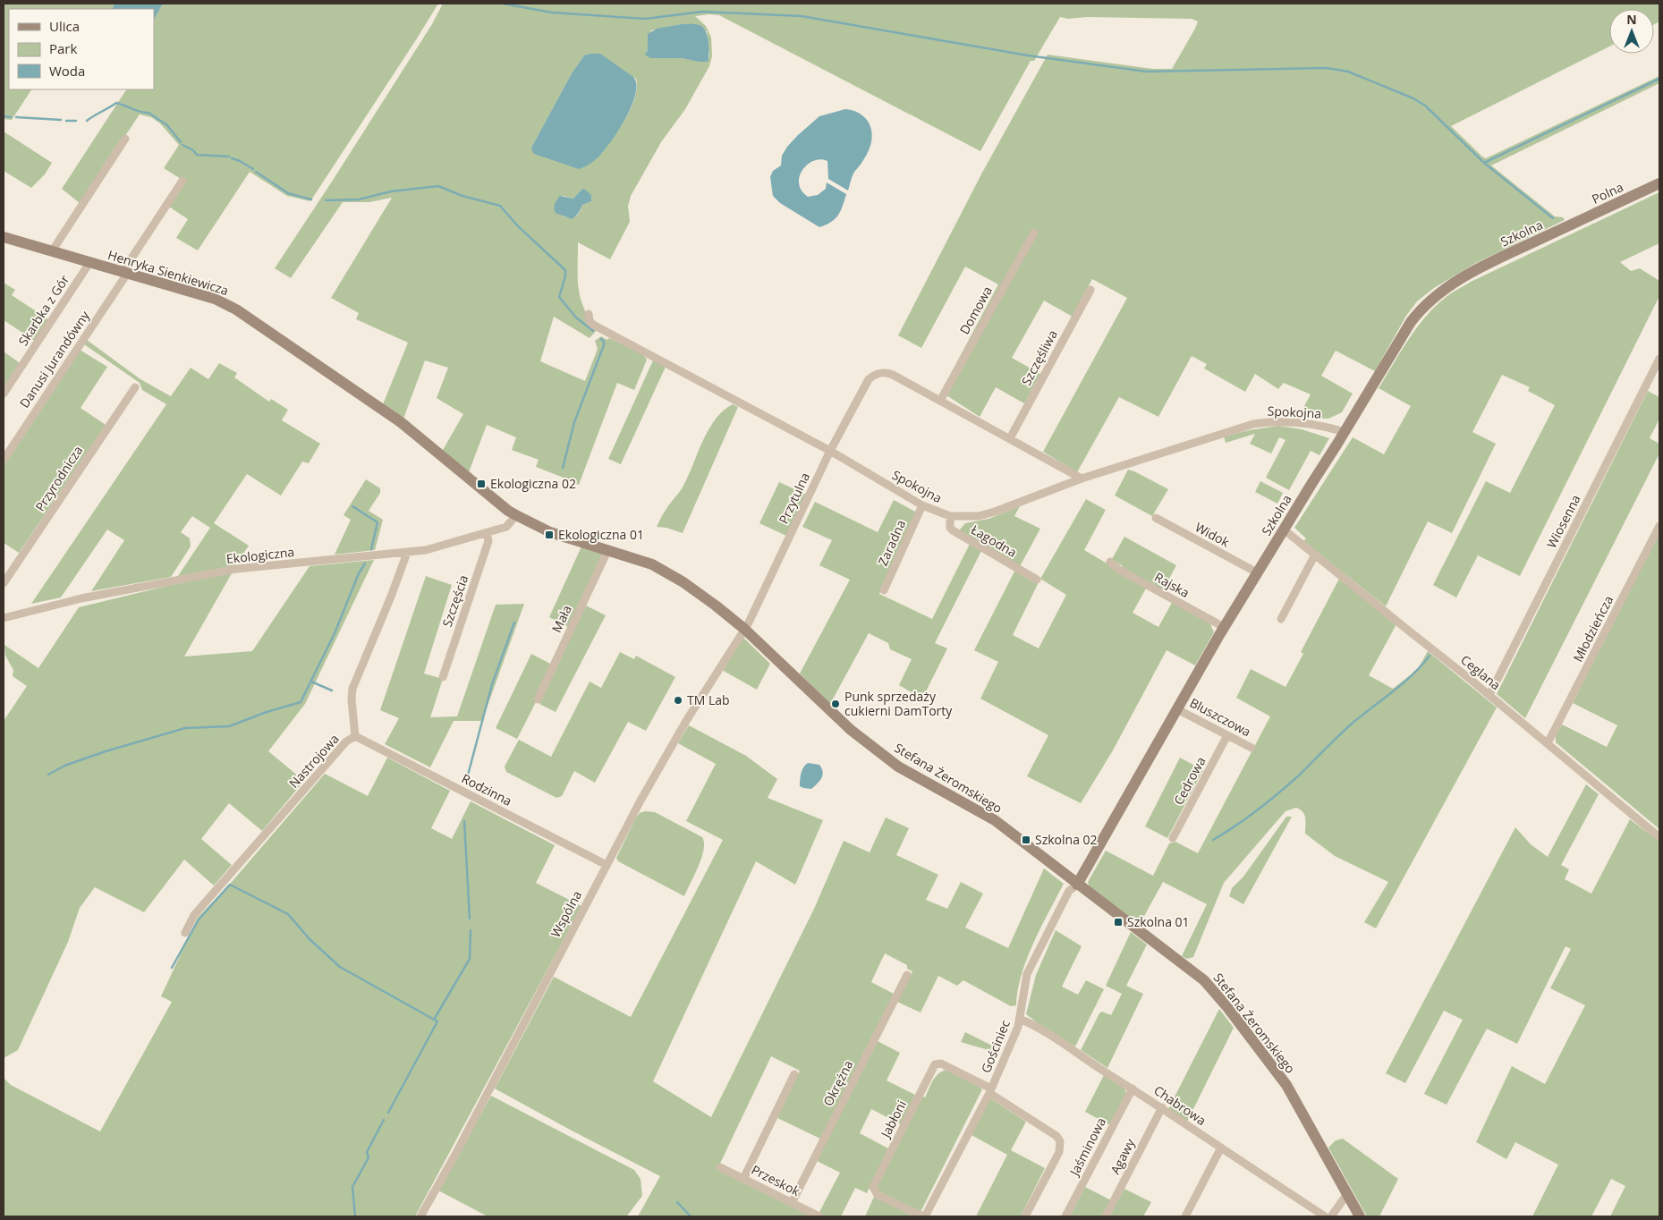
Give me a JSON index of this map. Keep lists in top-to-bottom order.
{
  "streets": {
    "street": [
      "Polna",
      "Szkolna",
      "Henryka Sienkiewicza",
      "Skarbka z Gór",
      "Domowa",
      "Szczęśliwa",
      "Danusi Jurandówny",
      "Spokojna",
      "Przyrodnicza",
      "Przytulna",
      "Wiosenna",
      "Widok",
      "Łagodna",
      "Zaradna",
      "Ekologiczna",
      "Rajska",
      "Szczęścia",
      "Mała",
      "Młodzieńcza",
      "Ceglana",
      "Bluszczowa",
      "Nastrojowa",
      "Stefana Żeromskiego",
      "Cedrowa",
      "Rodzinna",
      "Wspólna",
      "Gościniec",
      "Okrężna",
      "Chabrowa",
      "Jabłoni",
      "Jaśminowa",
      "Agawy",
      "Przeskok"
    ]
  },
  "crossings": [
    ["Polna", "Szkolna"],
    ["Szkolna", "Spokojna"],
    ["Szkolna", "Widok"],
    ["Szkolna", "Rajska"],
    ["Szkolna", "Ceglana"],
    ["Szkolna", "Bluszczowa"],
    ["Szkolna", "Stefana Żeromskiego"],
    ["Szkolna", "Gościniec"],
    ["Henryka Sienkiewicza", "Skarbka z Gór"],
    ["Henryka Sienkiewicza", "Danusi Jurandówny"],
    ["Henryka Sienkiewicza", "Stefana Żeromskiego"],
    ["Domowa", "Przytulna"],
    ["Spokojna", "Przytulna"],
    ["Spokojna", "Łagodna"],
    ["Spokojna", "Zaradna"],
    ["Przytulna", "Stefana Żeromskiego"],
    ["Przytulna", "Wspólna"],
    ["Wiosenna", "Ceglana"],
    ["Ekologiczna", "Szczęścia"],
    ["Ekologiczna", "Nastrojowa"],
    ["Ekologiczna", "Stefana Żeromskiego"],
    ["Mała", "Stefana Żeromskiego"],
    ["Młodzieńcza", "Ceglana"],
    ["Bluszczowa", "Cedrowa"],
    ["Nastrojowa", "Rodzinna"],
    ["Stefana Żeromskiego", "Wspólna"],
    ["Stefana Żeromskiego", "Gościniec"],
    ["Rodzinna", "Wspólna"],
    ["Gościniec", "Chabrowa"],
    ["Gościniec", "Jabłoni"],
    ["Okrężna", "Przeskok"],
    ["Chabrowa", "Jaśminowa"],
    ["Chabrowa", "Agawy"]
  ],
  "places": {
    "transit": [
      "Ekologiczna 02",
      "Ekologiczna 01",
      "Szkolna 02",
      "Szkolna 01"
    ],
    "other": ["TM Lab", "Punk sprzedaży cukierni DamTorty"]
  },
  "legend": ["Ulica", "Park", "Woda"],
  "north": "top"
}
